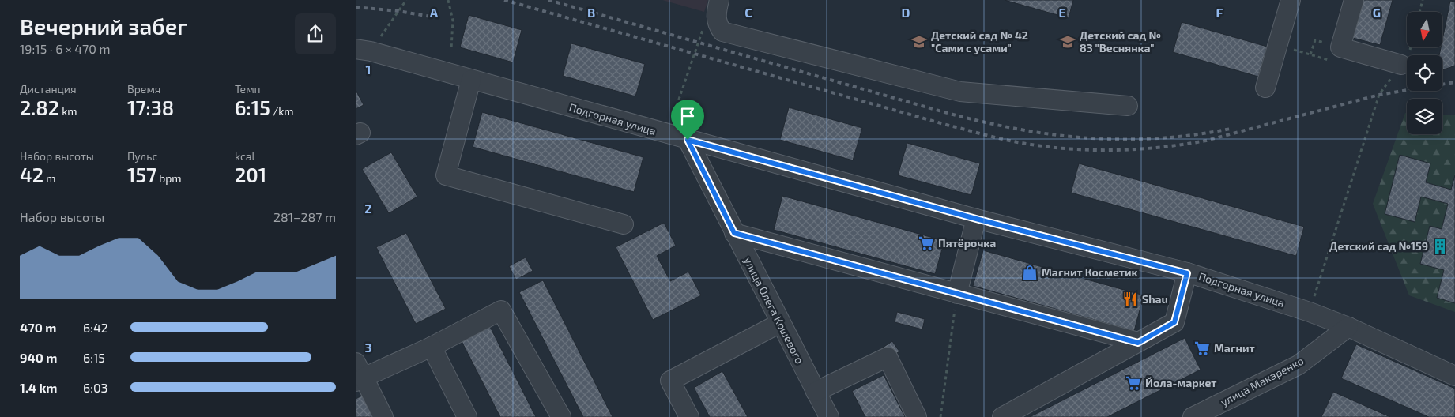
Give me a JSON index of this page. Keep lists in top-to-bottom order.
{
  "streets": {
    "street": ["Подгорная улица", "улица Олега Кошевого", "улица Макаренко"]
  },
  "crossings": [
    ["Подгорная улица", "улица Олега Кошевого"],
    ["Подгорная улица", "улица Макаренко"]
  ],
  "places": {
    "school or university": ["Детский сад № 42 \"Сами с усами\"", "Детский сад № 83 \"Веснянка\""],
    "supermarket": ["Пятёрочка", "Магнит", "Йола-маркет"],
    "building": ["Детский сад №159"],
    "shop": ["Магнит Косметик"],
    "restaurant": ["Shau"]
  },
  "north": "bottom",
  "page": {
    "heading": ["Вечерний забег", "19:15 · 6 × 470 m"],
    "stats": [
      ["Дистанция", "2.82 km"],
      ["Время", "17:38"],
      ["Темп", "6:15 /km"],
      ["Набор высоты", "42 m"],
      ["Пульс", "157 bpm"],
      ["kcal", "201"]
    ],
    "chart": ["Набор высоты", "281–287 m"],
    "list": [
      {
        "name": "470 m",
        "note": "6:42"
      },
      {
        "name": "940 m",
        "note": "6:15"
      },
      {
        "name": "1.4 km",
        "note": "6:03"
      }
    ]
  },
  "grid": {
    "columns": [
      "A",
      "B",
      "C",
      "D",
      "E",
      "F",
      "G"
    ],
    "rows": ["1", "2", "3"]
  }
}
